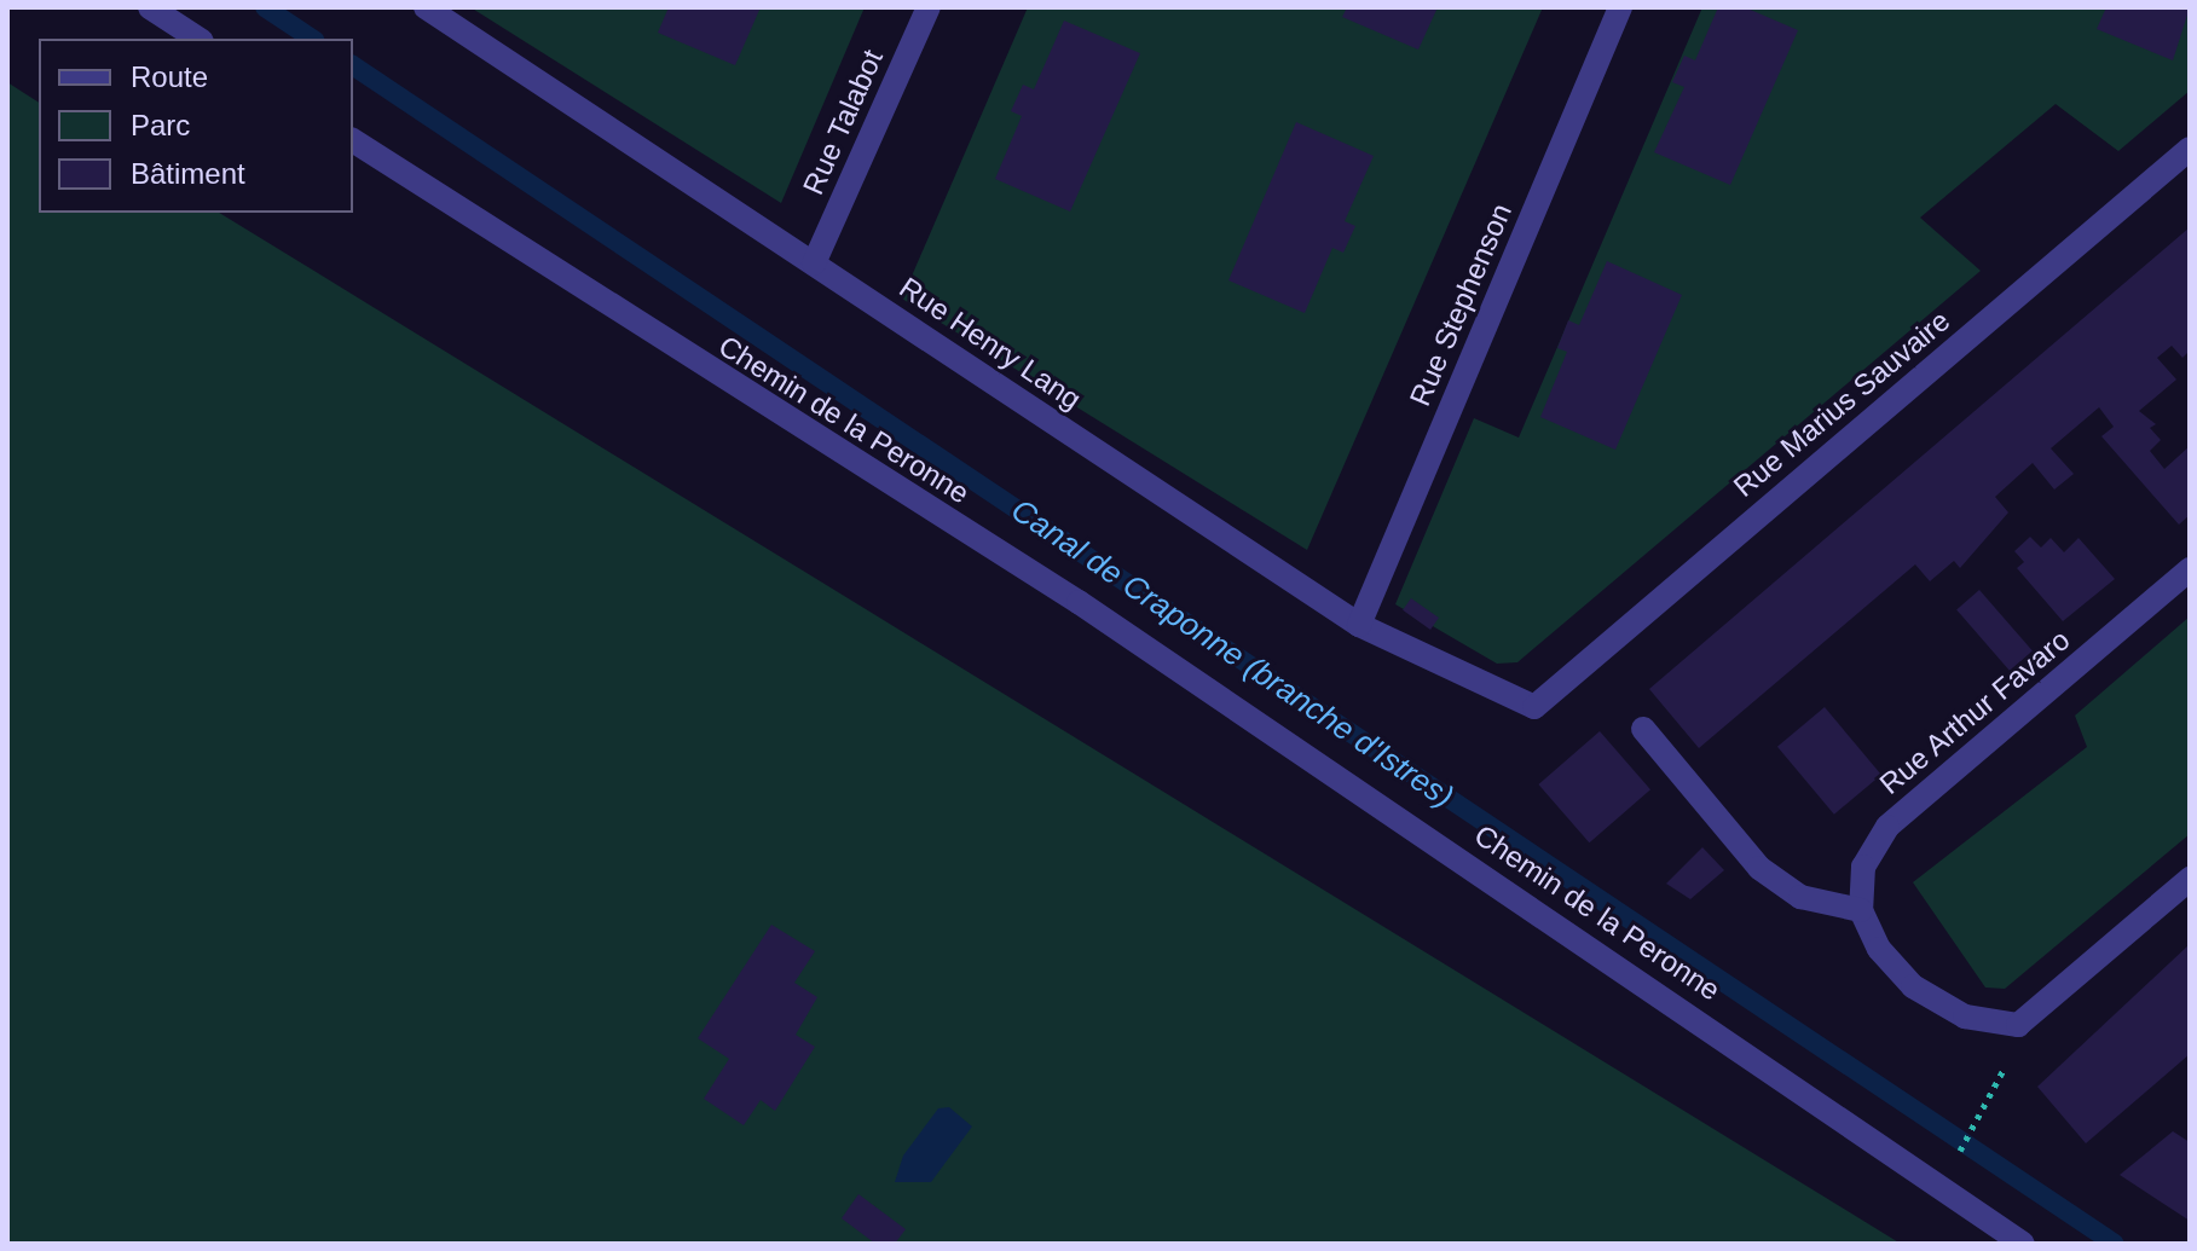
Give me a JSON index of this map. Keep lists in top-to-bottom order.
{
  "streets": {
    "street": [
      "Rue Talabot",
      "Rue Stephenson",
      "Rue Henry Lang",
      "Rue Marius Sauvaire",
      "Chemin de la Peronne",
      "Rue Arthur Favaro"
    ]
  },
  "crossings": [
    ["Rue Talabot", "Rue Henry Lang"],
    ["Rue Stephenson", "Rue Henry Lang"],
    ["Rue Henry Lang", "Rue Marius Sauvaire"]
  ],
  "water": ["Canal de Craponne (branche d'Istres)"],
  "legend": ["Route", "Parc", "Bâtiment"]
}
